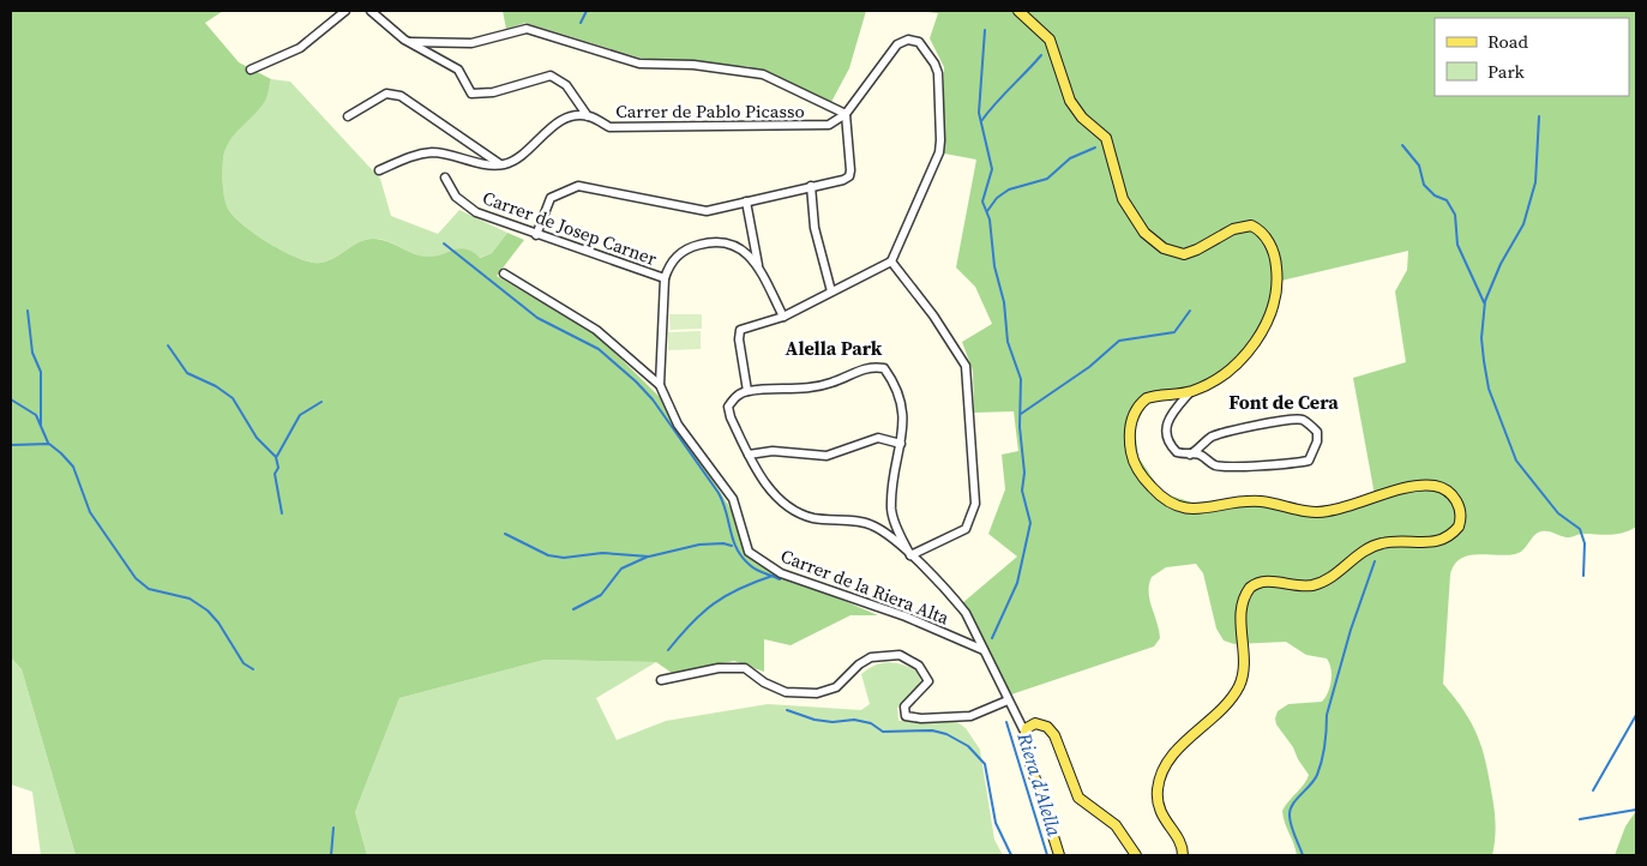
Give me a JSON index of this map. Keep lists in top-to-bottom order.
{
  "streets": {
    "street": ["Carrer de Pablo Picasso", "Carrer de Josep Carner", "Carrer de la Riera Alta"]
  },
  "crossings": [
    ["Carrer de Josep Carner", "Carrer de la Riera Alta"]
  ],
  "districts": ["Alella Park", "Font de Cera"],
  "water": ["Riera d'Alella"],
  "legend": ["Road", "Park"]
}
